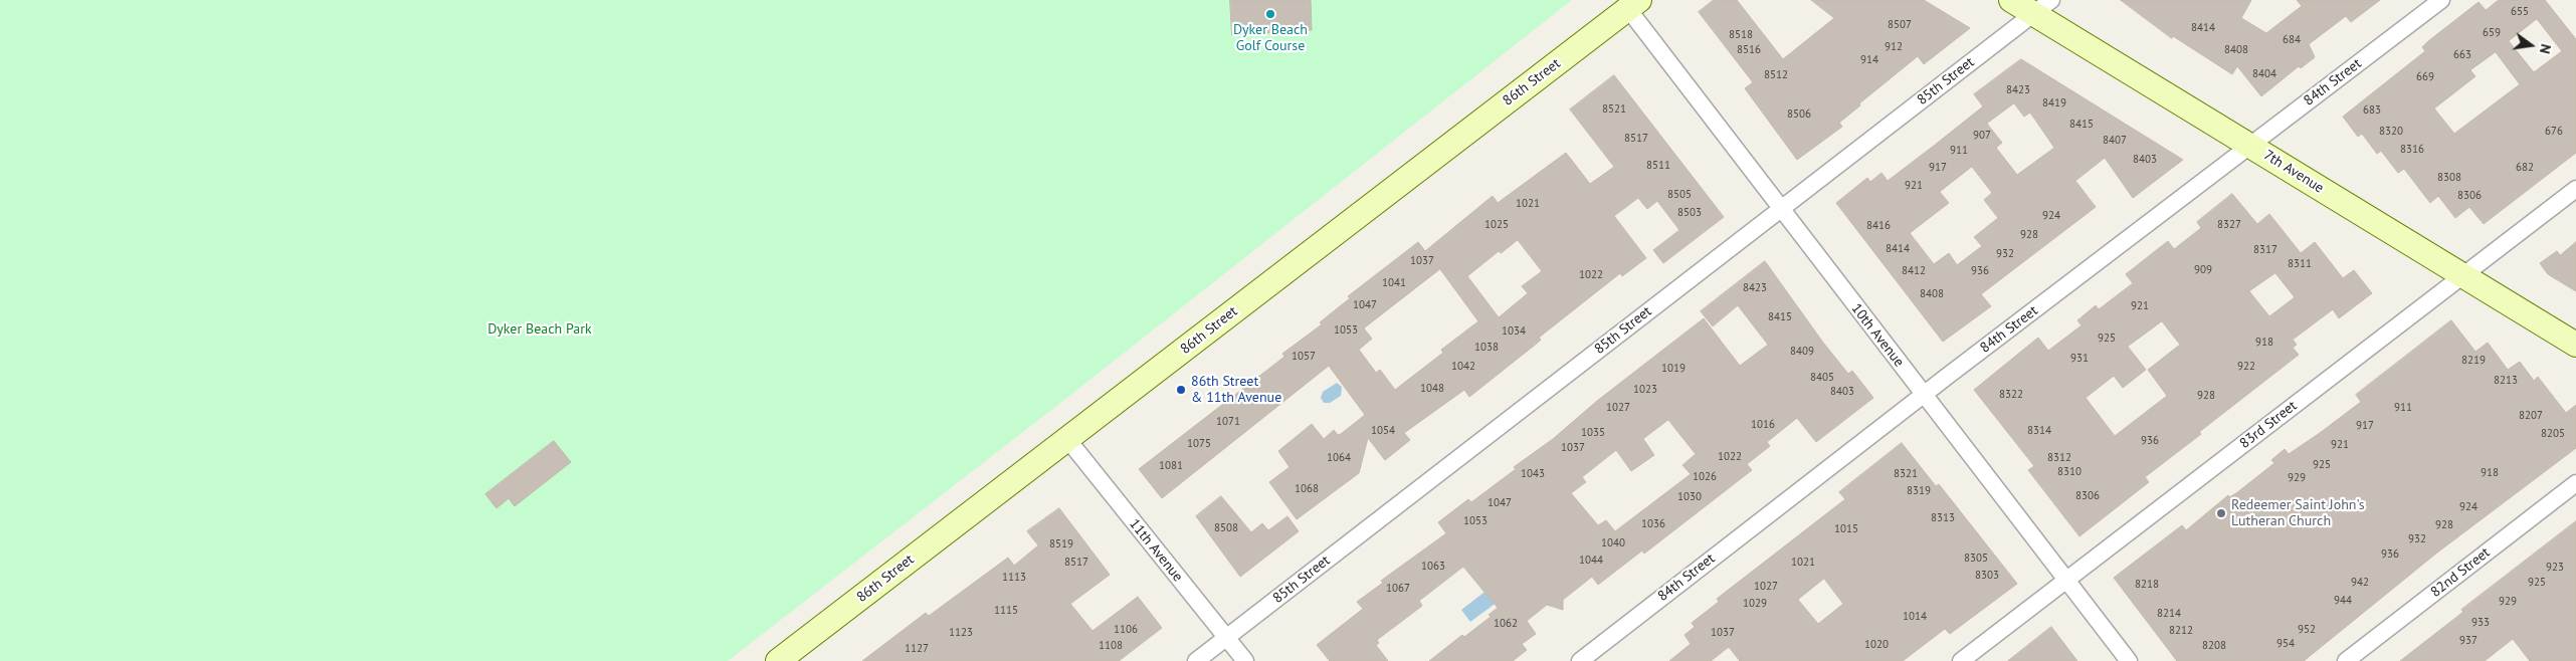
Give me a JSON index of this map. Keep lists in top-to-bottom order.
{
  "streets": {
    "main road": ["86th Street", "7th Avenue"],
    "street": [
      "85th Street",
      "84th Street",
      "10th Avenue",
      "83rd Street",
      "11th Avenue",
      "82nd Street"
    ]
  },
  "crossings": [
    ["85th Street", "7th Avenue"],
    ["85th Street", "10th Avenue"],
    ["85th Street", "11th Avenue"],
    ["86th Street", "10th Avenue"],
    ["86th Street", "11th Avenue"],
    ["84th Street", "7th Avenue"],
    ["84th Street", "10th Avenue"],
    ["7th Avenue", "83rd Street"],
    ["10th Avenue", "83rd Street"]
  ],
  "parks": ["Dyker Beach Park"],
  "places": ["Dyker Beach Golf Course", "86th Street & 11th Avenue", "Redeemer Saint John's Lutheran Church"],
  "house_numbers": [
    "655",
    "8507",
    "8414",
    "659",
    "8518",
    "684",
    "912",
    "8516",
    "8408",
    "663",
    "914",
    "8404",
    "8512",
    "669",
    "8423",
    "8419",
    "8521",
    "683",
    "8506",
    "8415",
    "8320",
    "676",
    "907",
    "8517",
    "8407",
    "8316",
    "911",
    "8403",
    "8511",
    "917",
    "682",
    "8308",
    "921",
    "8505",
    "8306",
    "1021",
    "8503",
    "924",
    "1025",
    "8327",
    "8416",
    "928",
    "8414",
    "8317",
    "932",
    "1037",
    "8311",
    "909",
    "8412",
    "936",
    "1022",
    "1041",
    "8423",
    "8408",
    "1047",
    "921",
    "8415",
    "1053",
    "1034",
    "925",
    "918",
    "1038",
    "8409",
    "1057",
    "931",
    "8219",
    "1042",
    "922",
    "1019",
    "8405",
    "8213",
    "1048",
    "1023",
    "8403",
    "8322",
    "928",
    "1027",
    "911",
    "8207",
    "1071",
    "1016",
    "917",
    "1054",
    "8314",
    "1035",
    "8205",
    "936",
    "1075",
    "921",
    "1037",
    "1022",
    "1064",
    "8312",
    "925",
    "1081",
    "8310",
    "918",
    "1043",
    "8321",
    "1026",
    "929",
    "1068",
    "8319",
    "8306",
    "1030",
    "1047",
    "924",
    "8313",
    "1053",
    "1036",
    "928",
    "8508",
    "1015",
    "932",
    "1040",
    "8519",
    "936",
    "8305",
    "1044",
    "8517",
    "1021",
    "1063",
    "923",
    "8303",
    "1113",
    "942",
    "925",
    "8218",
    "1027",
    "1067",
    "944",
    "929",
    "1029",
    "1115",
    "8214",
    "1014",
    "933",
    "1062",
    "1106",
    "952",
    "8212",
    "1123",
    "1037",
    "937",
    "954",
    "1020",
    "1108",
    "8208",
    "1127"
  ],
  "north": "right"
}
